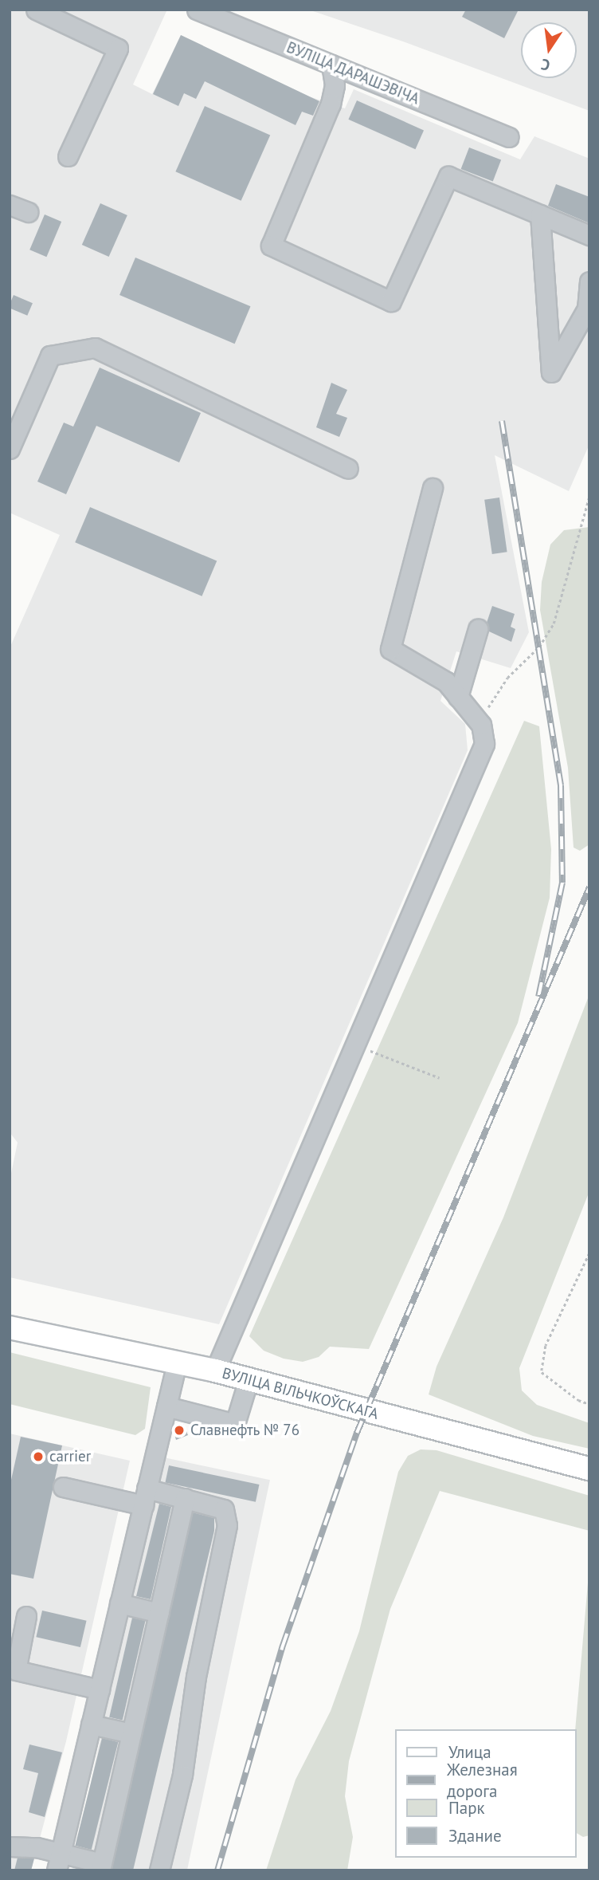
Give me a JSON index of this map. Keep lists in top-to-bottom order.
{
  "streets": {
    "main road": ["ВУЛІЦА ВІЛЬЧКОЎСКАГА"],
    "street": ["ВУЛІЦА ДАРАШЭВІЧА"]
  },
  "places": ["Славнефть № 76", "carrier"],
  "legend": [
    "Улица",
    "Железная дорога",
    "Парк",
    "Здание"
  ],
  "north": "bottom"
}
